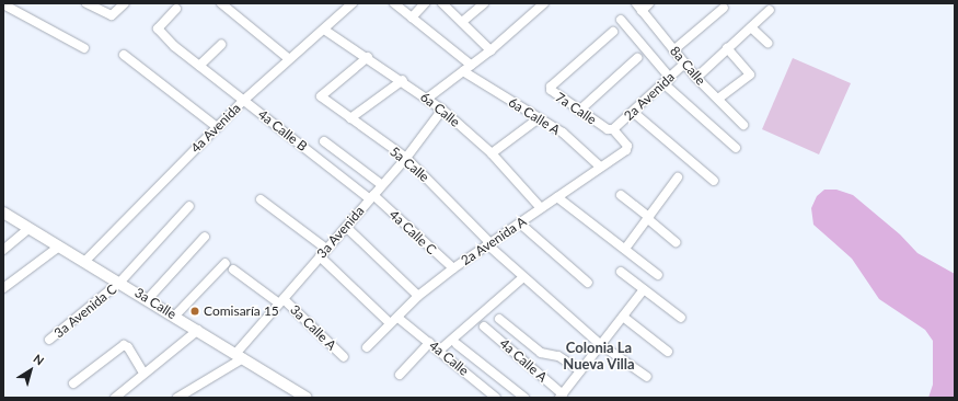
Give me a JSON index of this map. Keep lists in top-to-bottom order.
{
  "streets": {
    "main road": ["3a Calle"],
    "street": [
      "8a Calle",
      "2a Avenida",
      "7a Calle",
      "6a Calle",
      "6a Calle A",
      "4a Avenida",
      "4a Calle B",
      "5a Calle",
      "3a Avenida",
      "4a Calle C",
      "2a Avenida A",
      "3a Avenida C",
      "3a Calle A",
      "4a Calle",
      "4a Calle A"
    ]
  },
  "crossings": [
    ["8a Calle", "2a Avenida"],
    ["2a Avenida", "7a Calle"],
    ["7a Calle", "2a Avenida A"],
    ["6a Calle", "4a Avenida"],
    ["6a Calle", "5a Calle"],
    ["6a Calle", "3a Avenida"],
    ["6a Calle", "2a Avenida A"],
    ["6a Calle A", "2a Avenida A"],
    ["4a Avenida", "4a Calle B"],
    ["4a Avenida", "3a Calle"],
    ["4a Calle B", "3a Avenida"],
    ["4a Calle B", "4a Calle C"],
    ["5a Calle", "3a Avenida"],
    ["5a Calle", "2a Avenida A"],
    ["3a Avenida", "4a Calle C"],
    ["3a Avenida", "3a Calle"],
    ["3a Avenida", "3a Calle A"],
    ["4a Calle C", "2a Avenida A"],
    ["3a Calle", "3a Avenida C"]
  ],
  "districts": ["Colonia La Nueva Villa"],
  "places": ["Comisaría 15"],
  "north": "top right"
}
